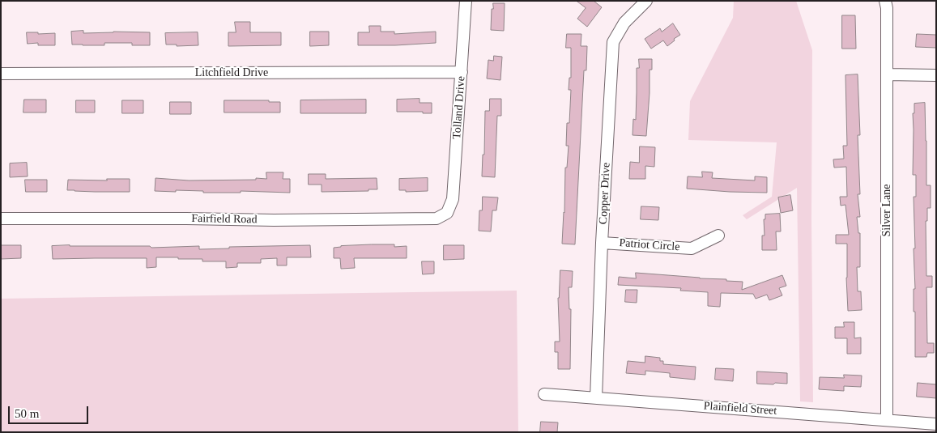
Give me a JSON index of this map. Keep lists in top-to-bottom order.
{
  "streets": {
    "street": [
      "Litchfield Drive",
      "Tolland Drive",
      "Copper Drive",
      "Silver Lane",
      "Fairfield Road",
      "Patriot Circle",
      "Plainfield Street"
    ]
  },
  "crossings": [
    ["Litchfield Drive", "Tolland Drive"],
    ["Tolland Drive", "Fairfield Road"],
    ["Copper Drive", "Patriot Circle"],
    ["Copper Drive", "Plainfield Street"],
    ["Silver Lane", "Plainfield Street"]
  ],
  "scale_bar": "50 m"
}
